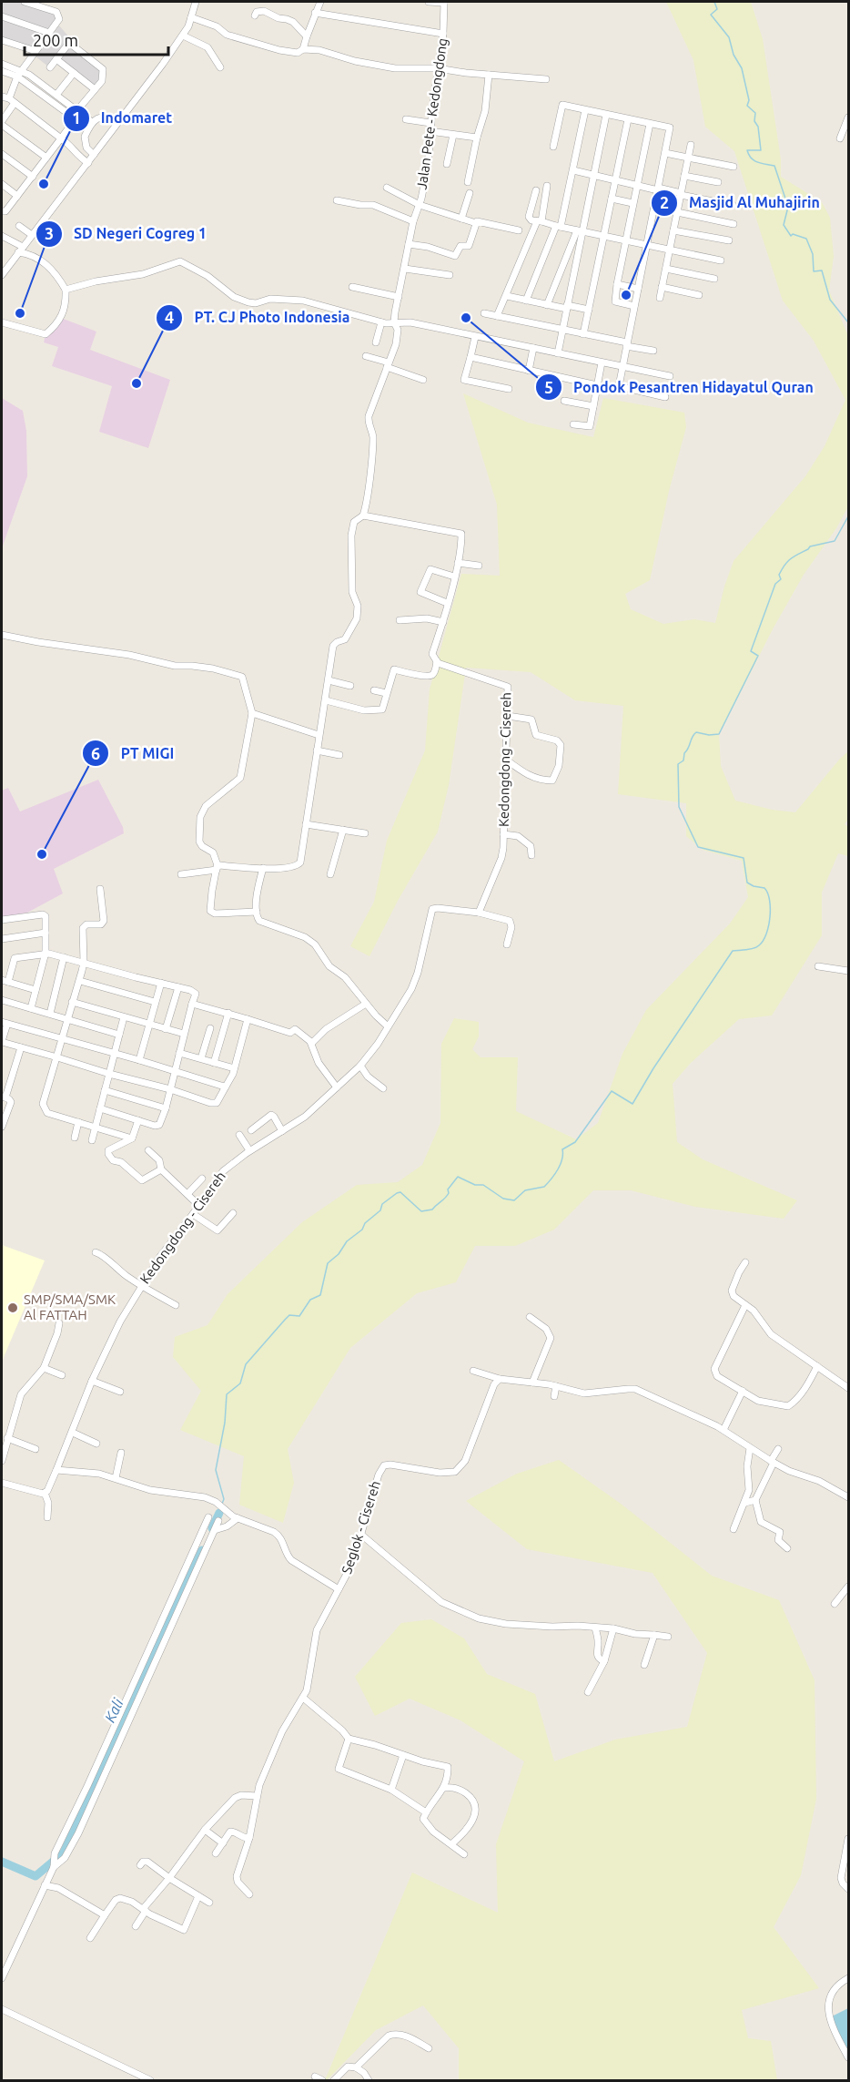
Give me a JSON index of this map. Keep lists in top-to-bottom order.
{
  "streets": {
    "street": ["Jalan Pete - Kedongdong", "Kedongdong - Cisereh", "Seglok - Cisereh"]
  },
  "crossings": [
    ["Kedongdong - Cisereh", "Seglok - Cisereh"]
  ],
  "water": ["Kali"],
  "places": [
    "Indomaret",
    "Masjid Al Muhajirin",
    "SD Negeri Cogreg 1",
    "Pondok Pesantren Hidayatul Quran",
    "PT. CJ Photo Indonesia",
    "PT MIGI",
    "SMP/SMA/SMK Al FATTAH"
  ],
  "scale_bar": "200 m"
}
